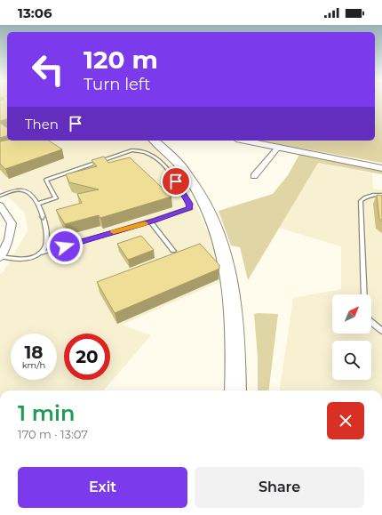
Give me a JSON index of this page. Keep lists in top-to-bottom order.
{
  "north": "top right",
  "page": {
    "status": "13:06",
    "turn": ["120 m", "Turn left"],
    "then": "Then",
    "speed": "18 km/h",
    "limit": "20",
    "heading": ["1 min", "170 m · 13:07"],
    "buttons": ["Exit", "Share"]
  }
}
